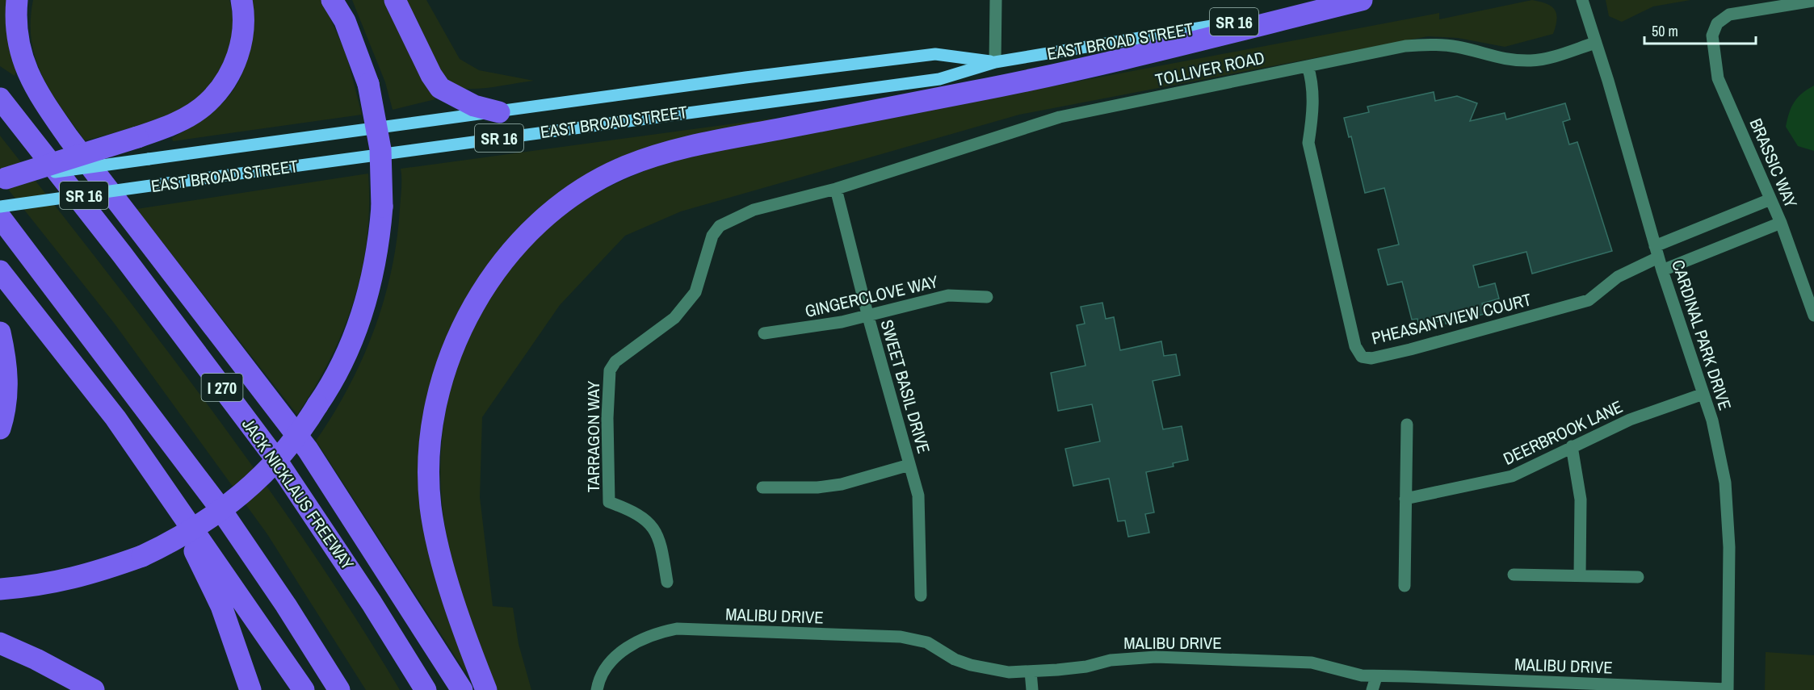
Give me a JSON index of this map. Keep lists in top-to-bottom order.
{
  "streets": {
    "highway": ["I 270", "JACK NICKLAUS FREEWAY"],
    "main road": ["SR 16", "EAST BROAD STREET"],
    "street": [
      "TOLLIVER ROAD",
      "BRASSIC WAY",
      "GINGERCLOVE WAY",
      "PHEASANTVIEW COURT",
      "CARDINAL PARK DRIVE",
      "SWEET BASIL DRIVE",
      "DEERBROOK LANE",
      "TARRAGON WAY",
      "MALIBU DRIVE"
    ]
  },
  "crossings": [
    ["TOLLIVER ROAD", "PHEASANTVIEW COURT"],
    ["TOLLIVER ROAD", "CARDINAL PARK DRIVE"],
    ["TOLLIVER ROAD", "SWEET BASIL DRIVE"],
    ["TOLLIVER ROAD", "TARRAGON WAY"],
    ["GINGERCLOVE WAY", "SWEET BASIL DRIVE"],
    ["PHEASANTVIEW COURT", "CARDINAL PARK DRIVE"],
    ["CARDINAL PARK DRIVE", "DEERBROOK LANE"],
    ["CARDINAL PARK DRIVE", "MALIBU DRIVE"],
    ["SWEET BASIL DRIVE", "TARRAGON WAY"]
  ],
  "scale_bar": "50 m"
}
